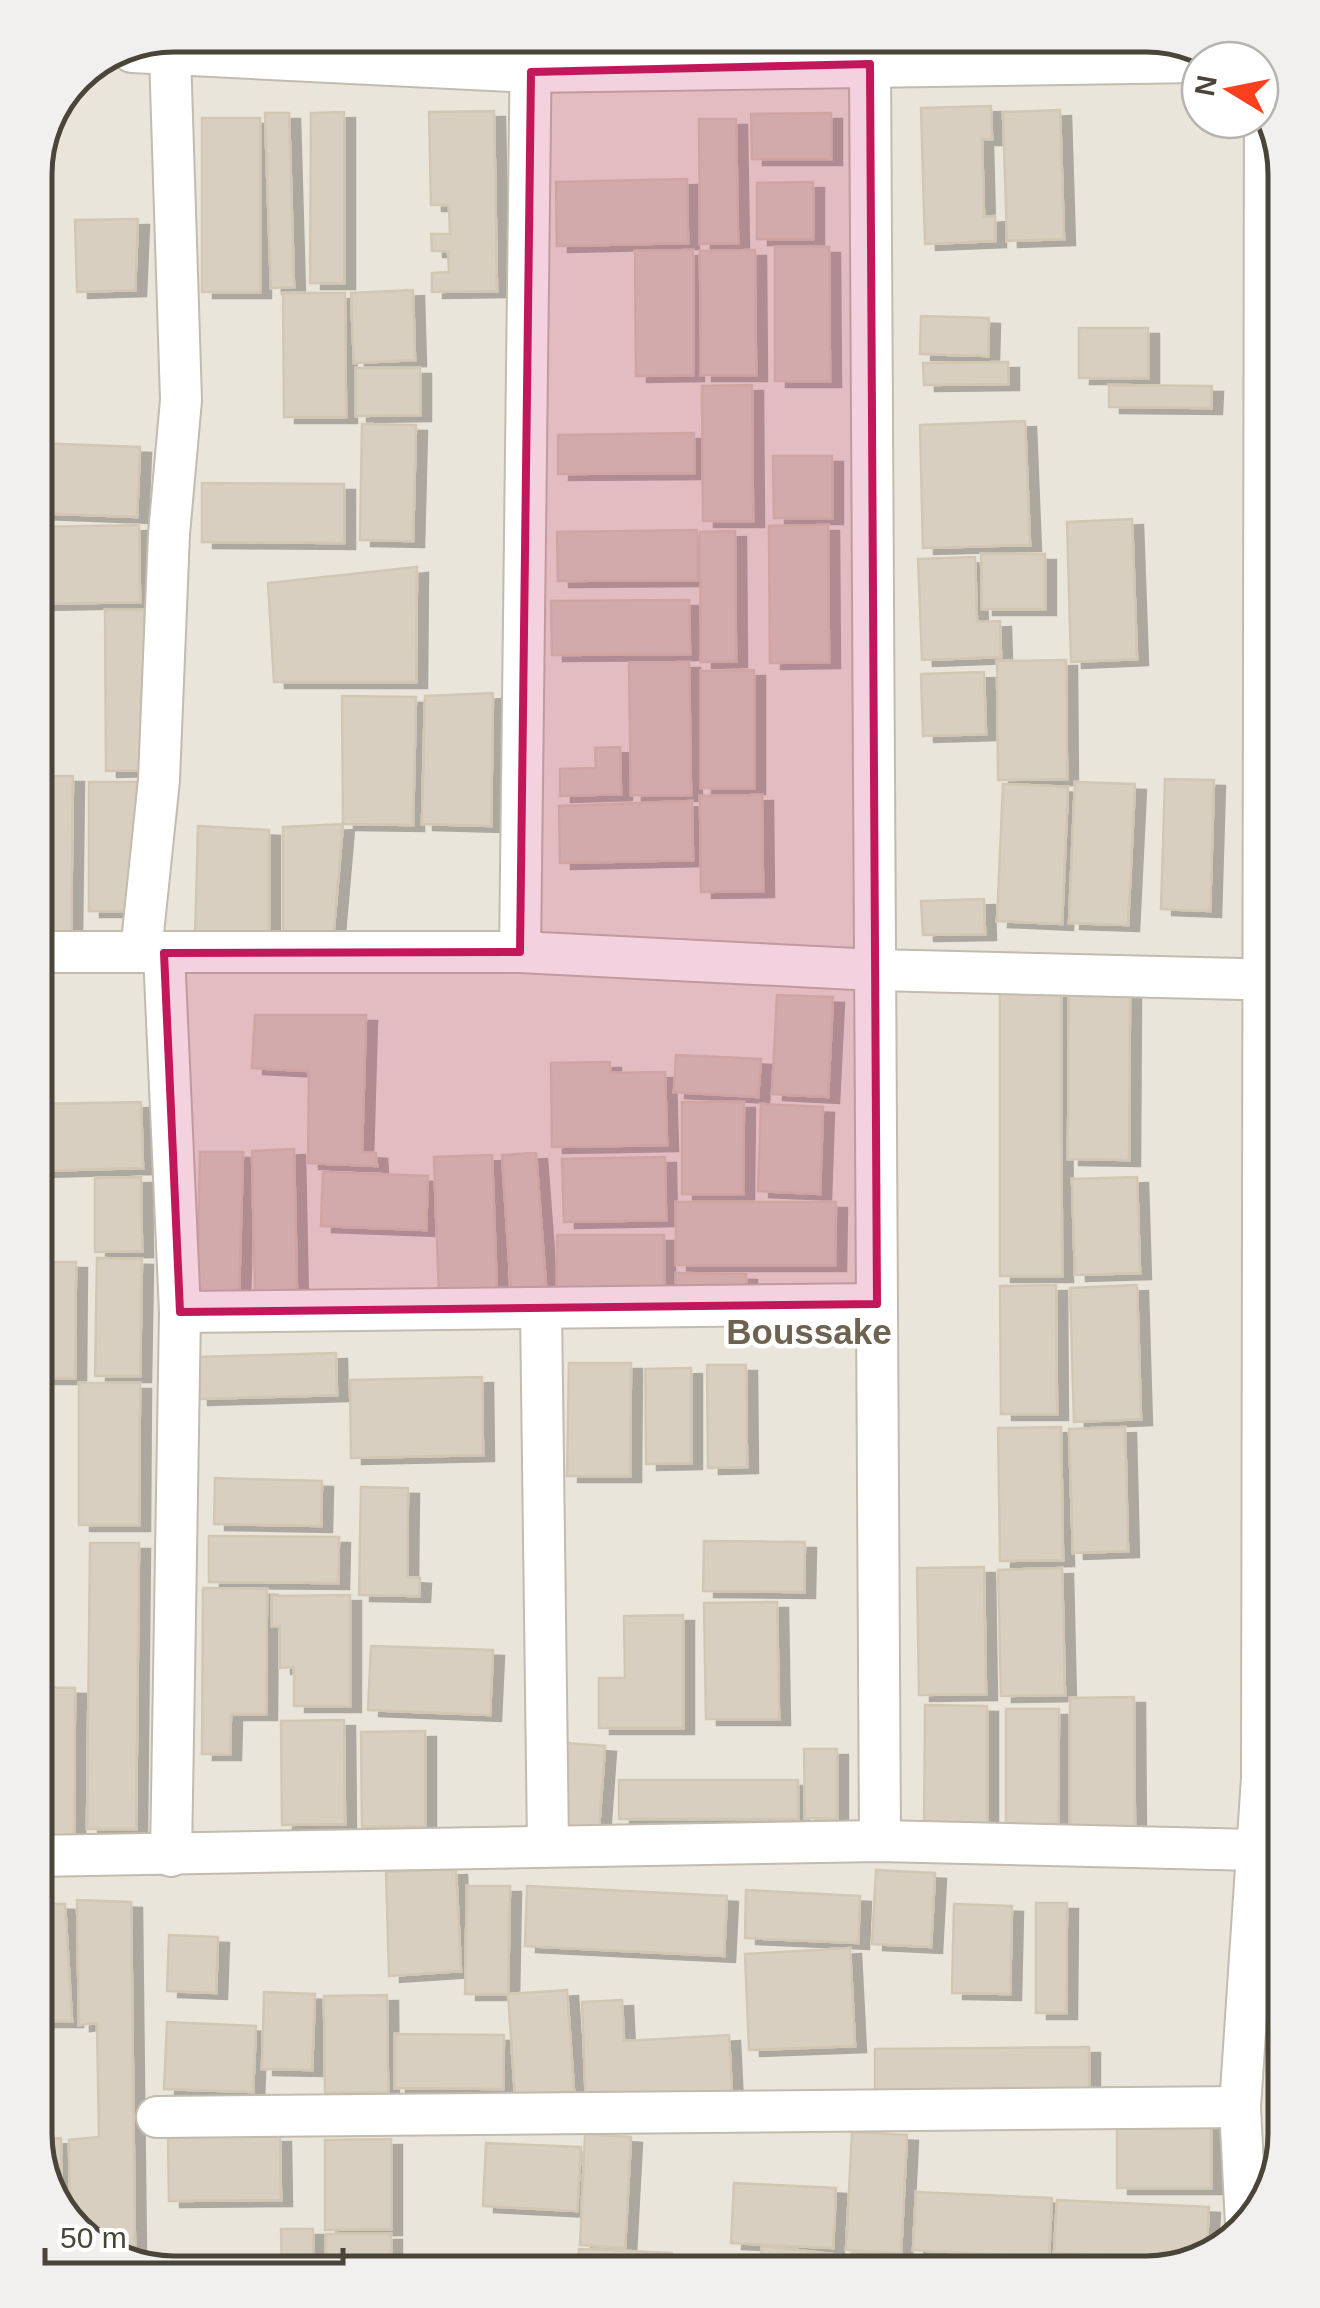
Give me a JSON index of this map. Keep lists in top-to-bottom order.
{
  "districts": ["Boussake"],
  "scale_bar": "50 m",
  "north": "left"
}
